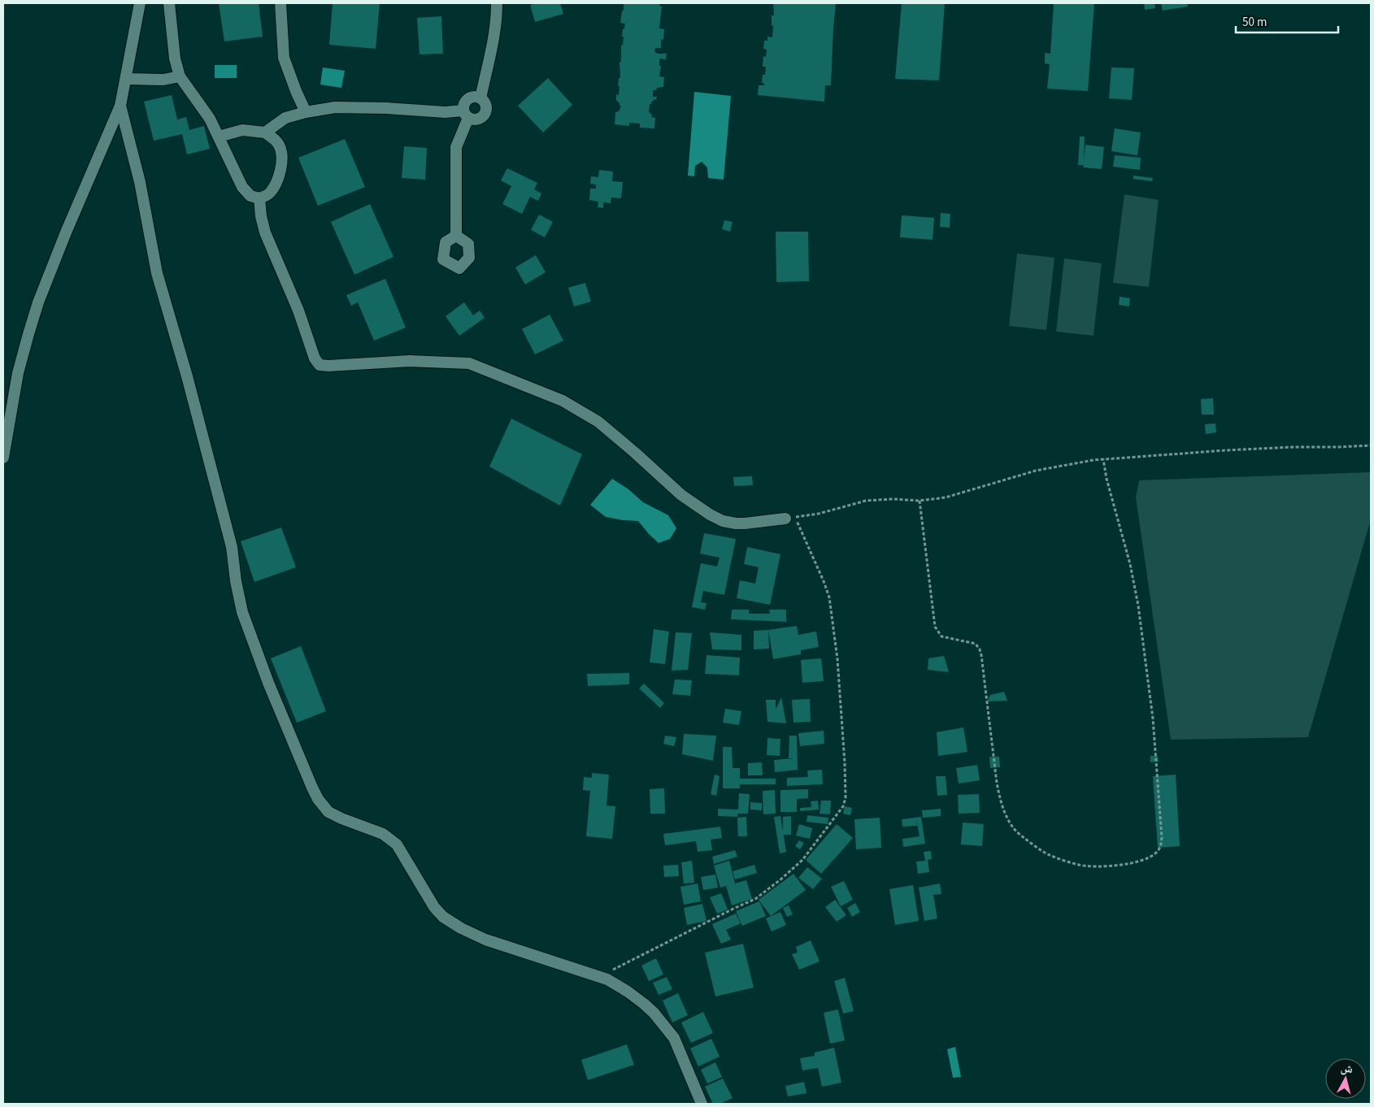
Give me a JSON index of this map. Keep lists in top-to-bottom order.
{
  "scale_bar": "50 m",
  "north": "top"
}
